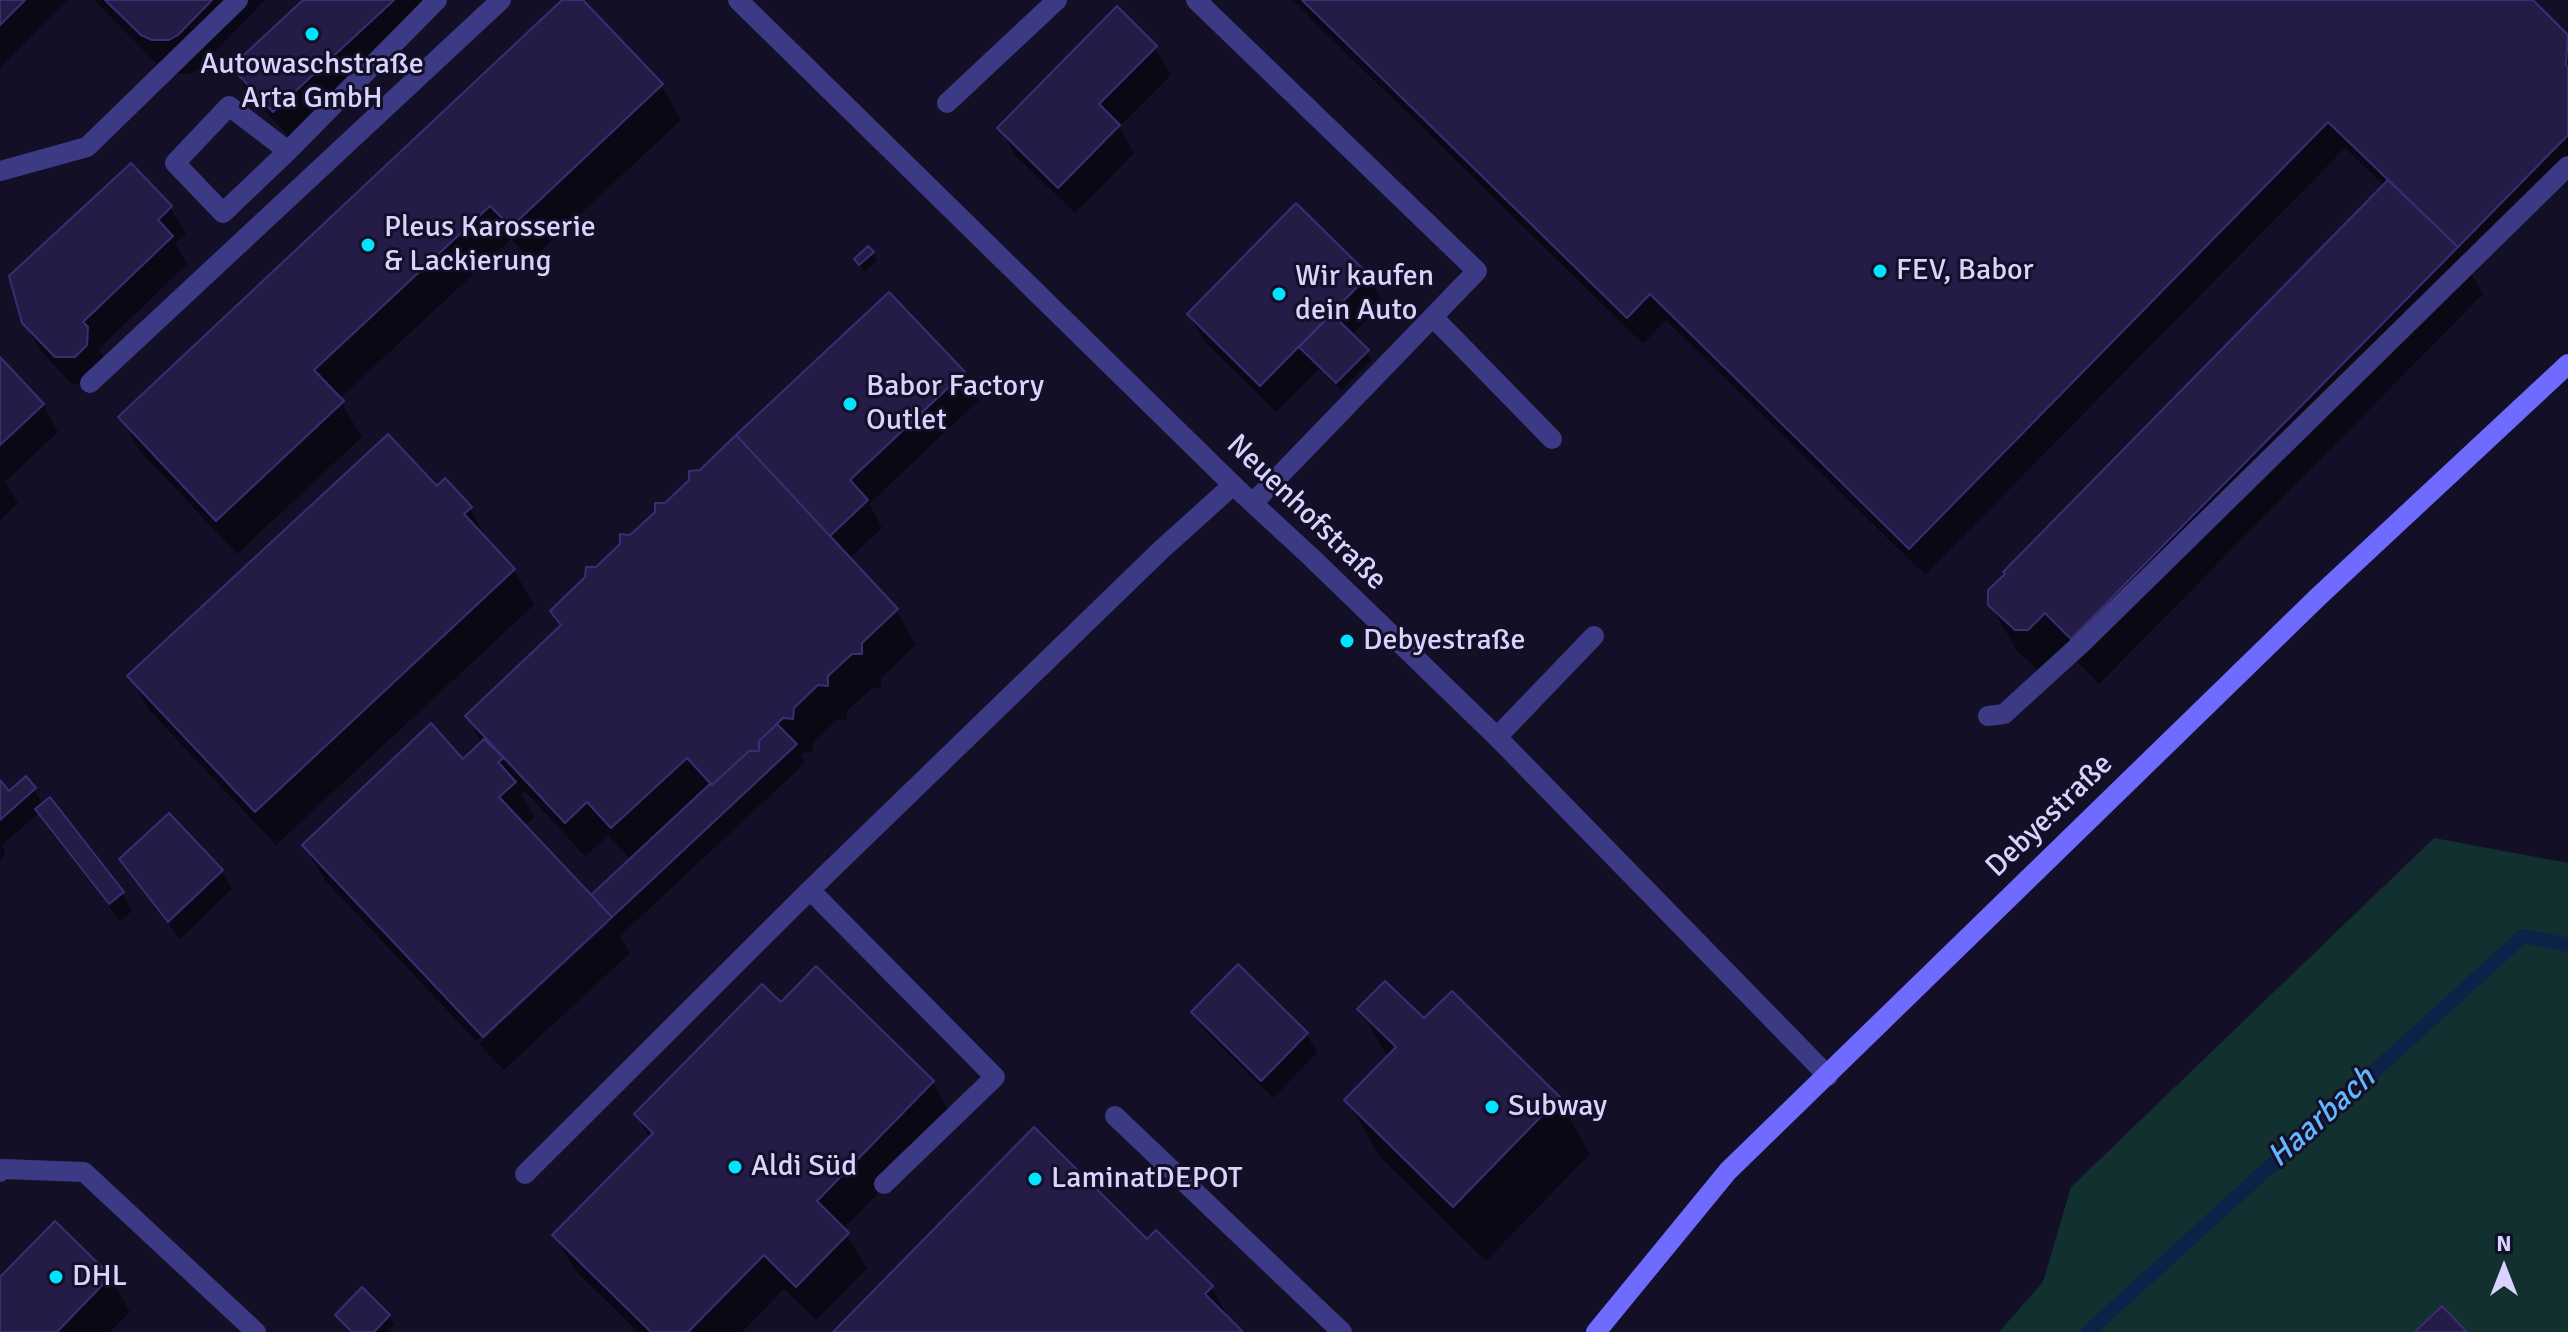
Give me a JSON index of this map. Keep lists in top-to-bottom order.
{
  "streets": {
    "main road": ["Debyestraße"],
    "street": ["Neuenhofstraße"]
  },
  "crossings": [
    ["Neuenhofstraße", "Debyestraße"]
  ],
  "water": ["Haarbach"],
  "places": [
    "Autowaschstraße Arta GmbH",
    "Pleus Karosserie & Lackierung",
    "FEV, Babor",
    "Wir kaufen dein Auto",
    "Babor Factory Outlet",
    "Debyestraße",
    "Subway",
    "Aldi Süd",
    "LaminatDEPOT",
    "DHL"
  ],
  "north": "top"
}
